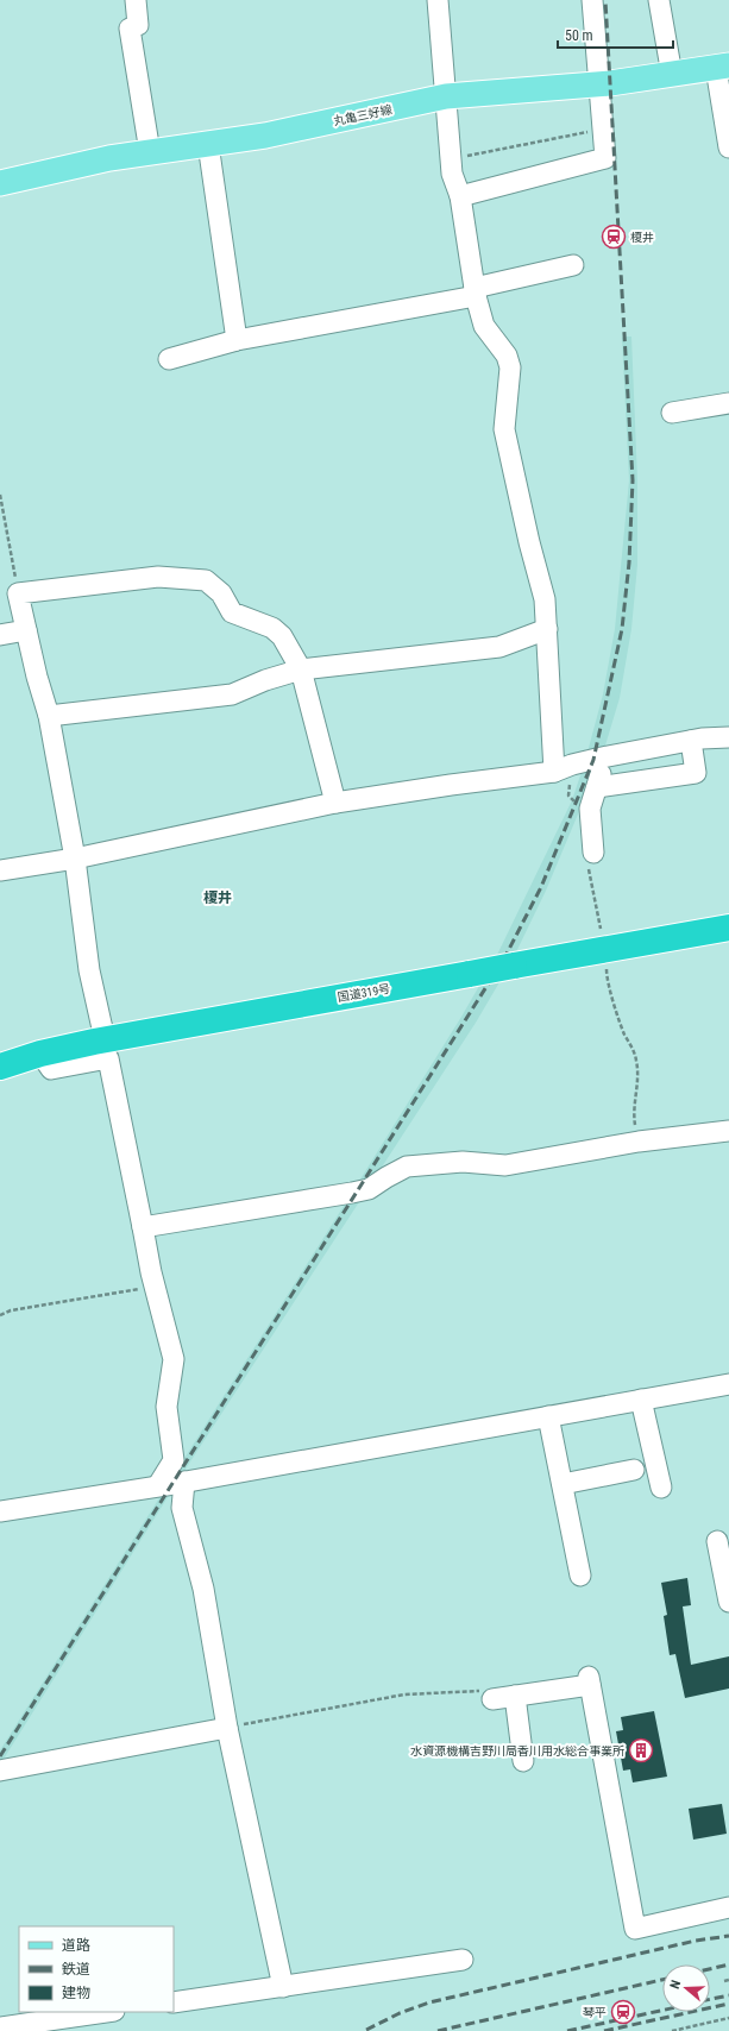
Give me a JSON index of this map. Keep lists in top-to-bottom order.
{
  "streets": {
    "highway": ["国道319号"],
    "main road": ["丸亀三好線"]
  },
  "districts": ["榎井"],
  "places": {
    "station": ["榎井", "琴平"],
    "building": ["水資源機構吉野川局香川用水総合事業所"]
  },
  "legend": ["道路", "鉄道", "建物"],
  "scale_bar": "50 m",
  "north": "left"
}
